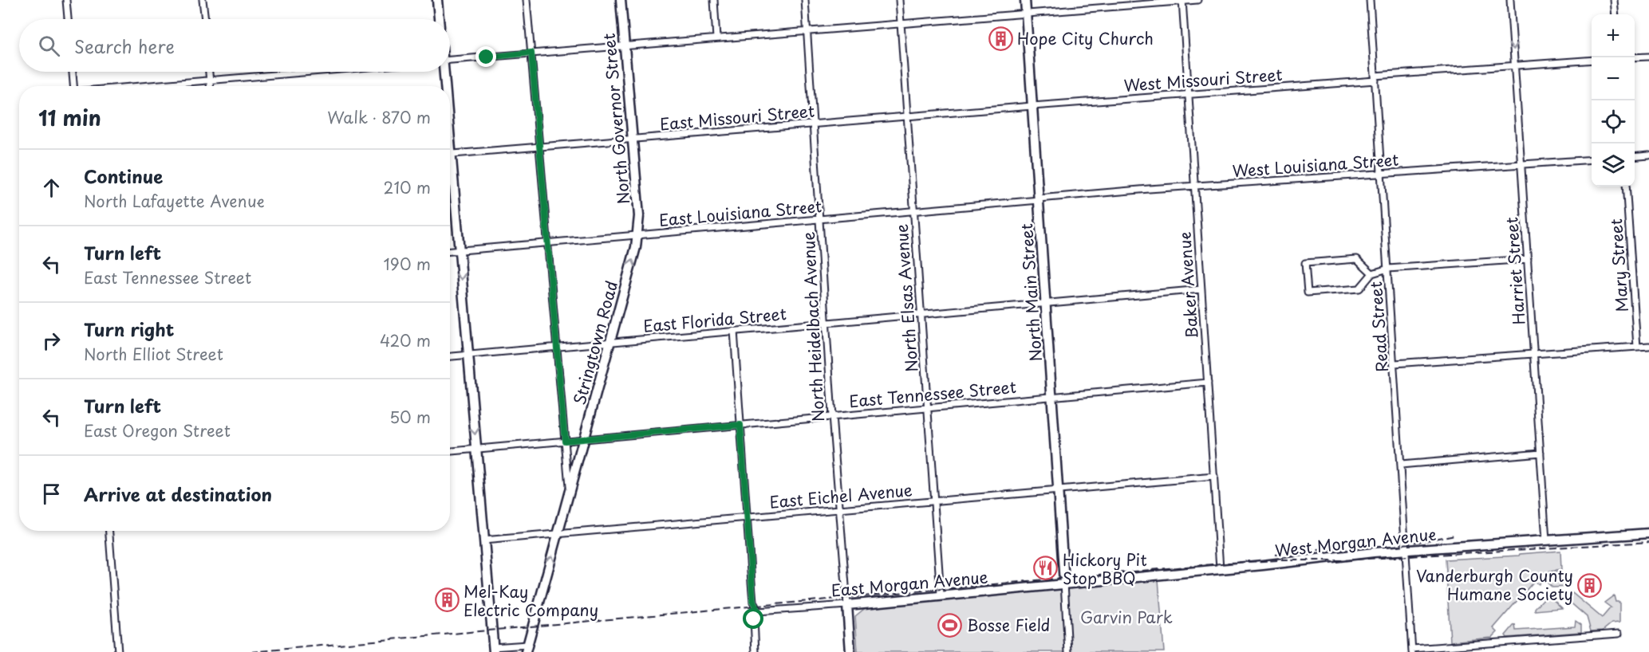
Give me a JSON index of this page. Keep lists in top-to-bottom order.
{
  "streets": {
    "street": [
      "West Missouri Street",
      "East Missouri Street",
      "North Governor Street",
      "West Louisiana Street",
      "East Louisiana Street",
      "Mary Street",
      "Harriet Street",
      "Baker Avenue",
      "North Main Street",
      "North Elsas Avenue",
      "East Florida Street",
      "North Heidelbach Avenue",
      "Read Street",
      "Stringtown Road",
      "East Tennessee Street",
      "East Eichel Avenue",
      "West Morgan Avenue",
      "East Morgan Avenue"
    ]
  },
  "crossings": [
    ["West Missouri Street", "East Missouri Street"],
    ["West Missouri Street", "Harriet Street"],
    ["West Missouri Street", "Baker Avenue"],
    ["West Missouri Street", "North Main Street"],
    ["West Missouri Street", "Read Street"],
    ["East Missouri Street", "North Governor Street"],
    ["East Missouri Street", "North Main Street"],
    ["East Missouri Street", "North Elsas Avenue"],
    ["East Missouri Street", "North Heidelbach Avenue"],
    ["North Governor Street", "East Louisiana Street"],
    ["North Governor Street", "Stringtown Road"],
    ["West Louisiana Street", "East Louisiana Street"],
    ["West Louisiana Street", "Harriet Street"],
    ["West Louisiana Street", "Baker Avenue"],
    ["West Louisiana Street", "North Main Street"],
    ["West Louisiana Street", "Read Street"],
    ["East Louisiana Street", "North Main Street"],
    ["East Louisiana Street", "North Elsas Avenue"],
    ["East Louisiana Street", "North Heidelbach Avenue"],
    ["East Louisiana Street", "Stringtown Road"],
    ["Harriet Street", "West Morgan Avenue"],
    ["Baker Avenue", "East Florida Street"],
    ["Baker Avenue", "East Tennessee Street"],
    ["Baker Avenue", "East Eichel Avenue"],
    ["Baker Avenue", "West Morgan Avenue"],
    ["North Main Street", "East Florida Street"],
    ["North Main Street", "East Tennessee Street"],
    ["North Main Street", "East Eichel Avenue"],
    ["North Main Street", "West Morgan Avenue"],
    ["North Main Street", "East Morgan Avenue"],
    ["North Elsas Avenue", "East Florida Street"],
    ["North Elsas Avenue", "East Tennessee Street"],
    ["North Elsas Avenue", "East Eichel Avenue"],
    ["North Elsas Avenue", "East Morgan Avenue"],
    ["East Florida Street", "North Heidelbach Avenue"],
    ["East Florida Street", "Stringtown Road"],
    ["North Heidelbach Avenue", "East Tennessee Street"],
    ["North Heidelbach Avenue", "East Eichel Avenue"],
    ["North Heidelbach Avenue", "East Morgan Avenue"],
    ["Read Street", "West Morgan Avenue"],
    ["Stringtown Road", "East Tennessee Street"],
    ["Stringtown Road", "East Eichel Avenue"],
    ["West Morgan Avenue", "East Morgan Avenue"]
  ],
  "parks": ["Garvin Park"],
  "places": {
    "building": ["Hope City Church", "Vanderburgh County Humane Society", "Mel-Kay Electric Company"],
    "restaurant": ["Hickory Pit Stop BBQ"],
    "sports": ["Bosse Field"]
  },
  "page": {
    "map_buttons": ["+", "−"],
    "search": "Search here",
    "heading": ["11 min", "Walk · 870 m"],
    "list": [
      ["Continue", "North Lafayette Avenue", "210 m"],
      ["Turn left", "East Tennessee Street", "190 m"],
      ["Turn right", "North Elliot Street", "420 m"],
      ["Turn left", "East Oregon Street", "50 m"],
      "Arrive at destination"
    ]
  }
}
